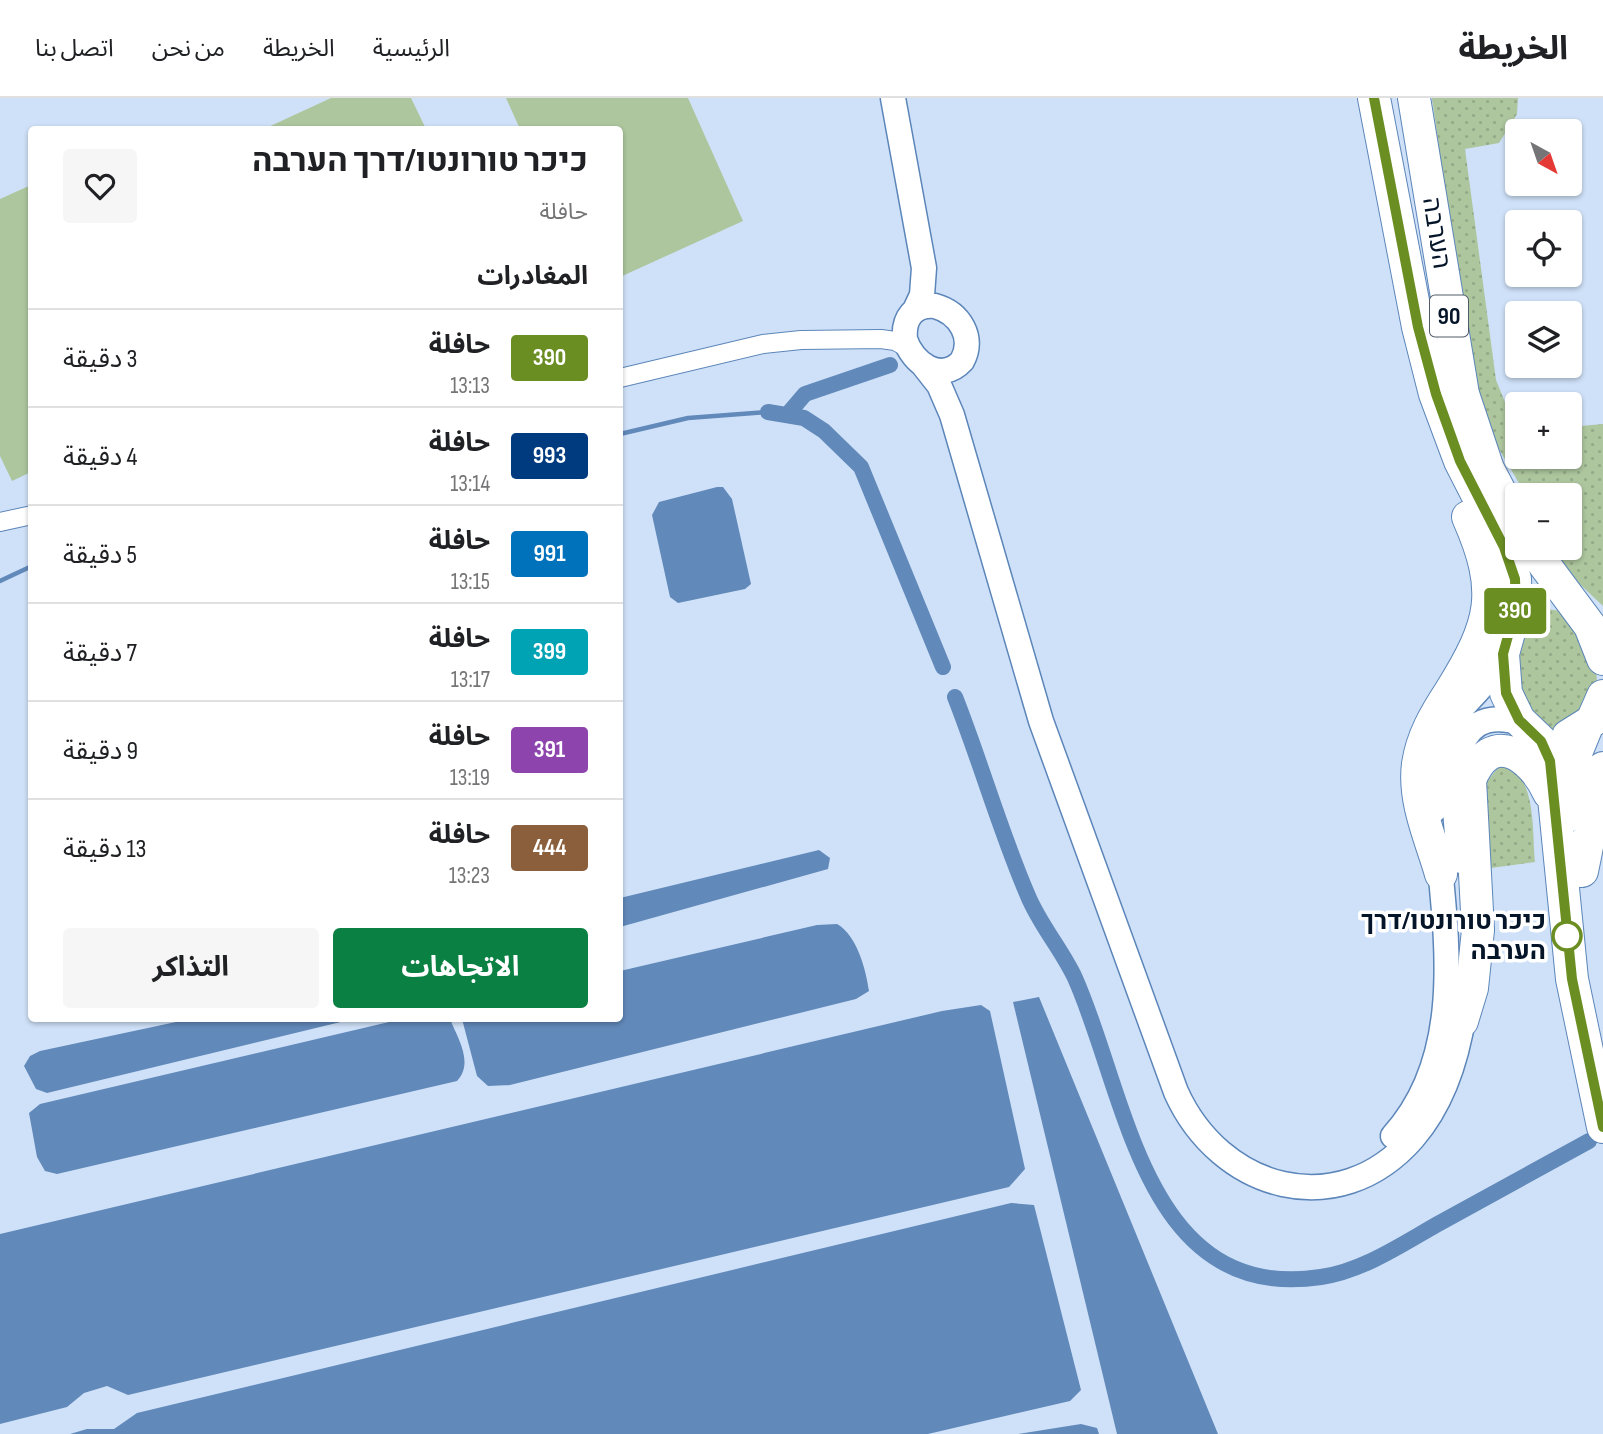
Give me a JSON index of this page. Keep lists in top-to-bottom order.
{
  "streets": {
    "highway": ["הערבה", "90"]
  },
  "places": ["כיכר טורונטו/דרך הערבה"],
  "lines": ["bus line 390"],
  "north": "bottom right",
  "page": {
    "header": "الخريطة",
    "nav": [
      "الرئيسية",
      "الخريطة",
      "من نحن",
      "اتصل بنا"
    ],
    "on_map": "390",
    "map_buttons": ["+", "−"],
    "heading": [
      ["כיכר טורונטו/דרך הערבה", "حافلة"],
      "المغادرات"
    ],
    "list": [
      {
        "mark": "390",
        "name": "حافلة",
        "note": "13:13",
        "value": "3 دقيقة"
      },
      {
        "mark": "993",
        "name": "حافلة",
        "note": "13:14",
        "value": "4 دقيقة"
      },
      {
        "mark": "991",
        "name": "حافلة",
        "note": "13:15",
        "value": "5 دقيقة"
      },
      {
        "mark": "399",
        "name": "حافلة",
        "note": "13:17",
        "value": "7 دقيقة"
      },
      {
        "mark": "391",
        "name": "حافلة",
        "note": "13:19",
        "value": "9 دقيقة"
      },
      {
        "mark": "444",
        "name": "حافلة",
        "note": "13:23",
        "value": "13 دقيقة"
      }
    ],
    "buttons": ["الاتجاهات", "التذاكر"]
  }
}
